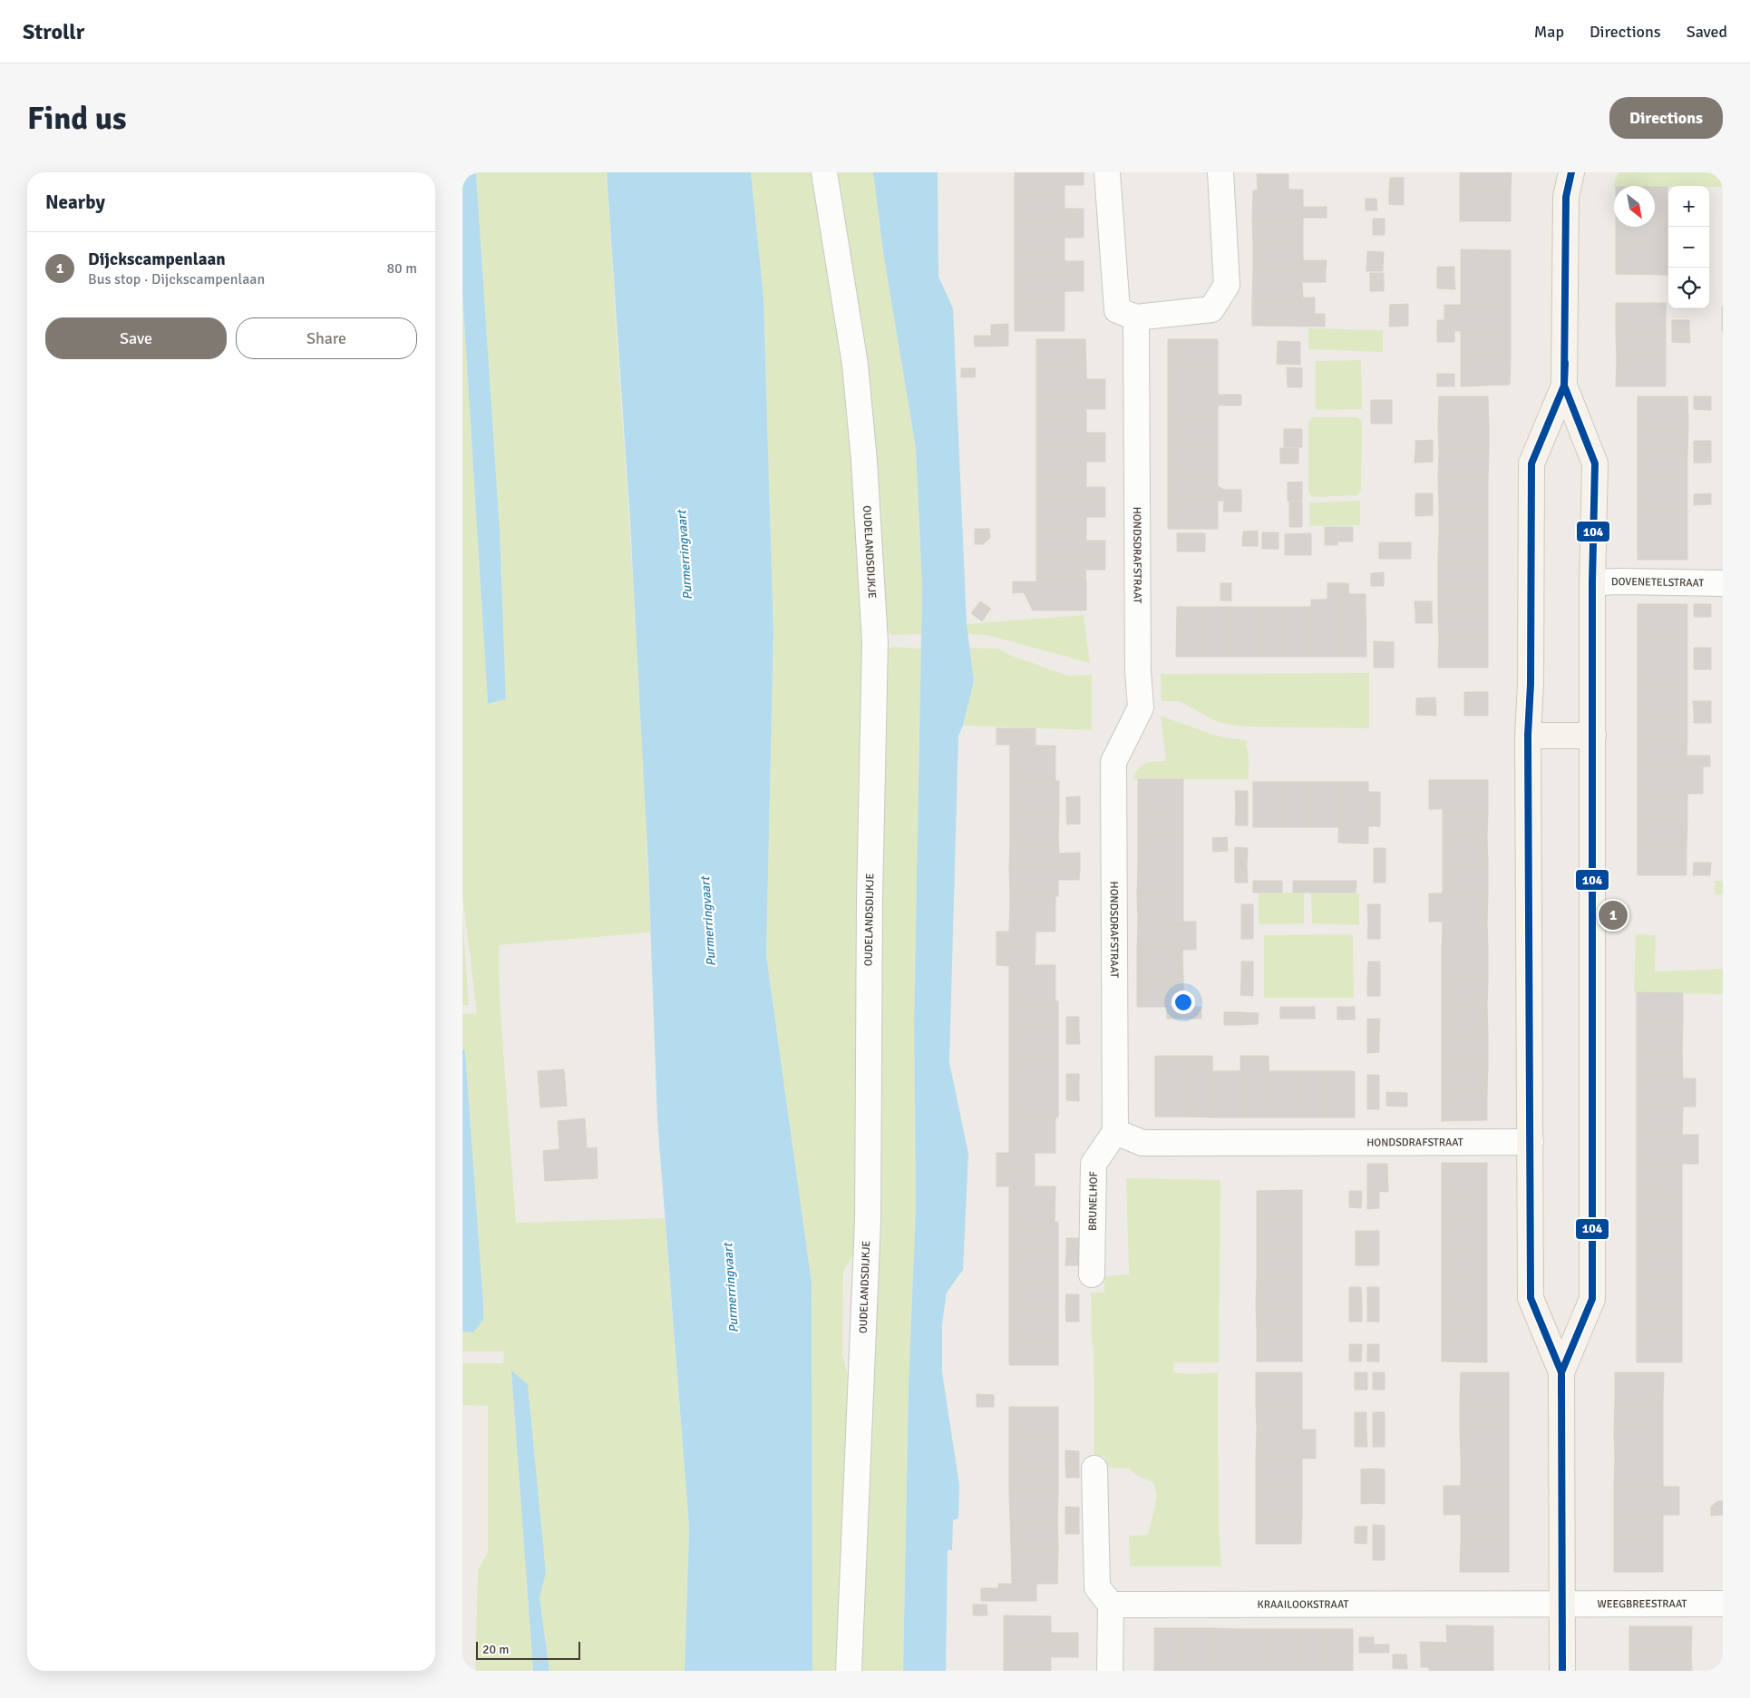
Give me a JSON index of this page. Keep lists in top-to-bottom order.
{
  "streets": {
    "street": [
      "OUDELANDSDIJKJE",
      "HONDSDRAFSTRAAT",
      "DOVENETELSTRAAT",
      "BRUNELHOF",
      "WEEGBREESTRAAT",
      "KRAAILOOKSTRAAT"
    ]
  },
  "crossings": [
    ["HONDSDRAFSTRAAT", "BRUNELHOF"],
    ["WEEGBREESTRAAT", "KRAAILOOKSTRAAT"]
  ],
  "water": ["Purmerringvaart"],
  "lines": ["transit line 104"],
  "scale_bar": "20 m",
  "north": "bottom right",
  "page": {
    "header": "Strollr",
    "nav": ["Map", "Directions", "Saved"],
    "buttons": [
      "Directions",
      ["Save", "Share"]
    ],
    "title": "Find us",
    "heading": "Nearby",
    "map_buttons": ["+", "−"],
    "list": [
      {
        "mark": "1",
        "name": "Dijckscampenlaan",
        "note": "Bus stop · Dijckscampenlaan",
        "value": "80 m"
      }
    ],
    "pins": "1",
    "scale": "20 m"
  }
}
